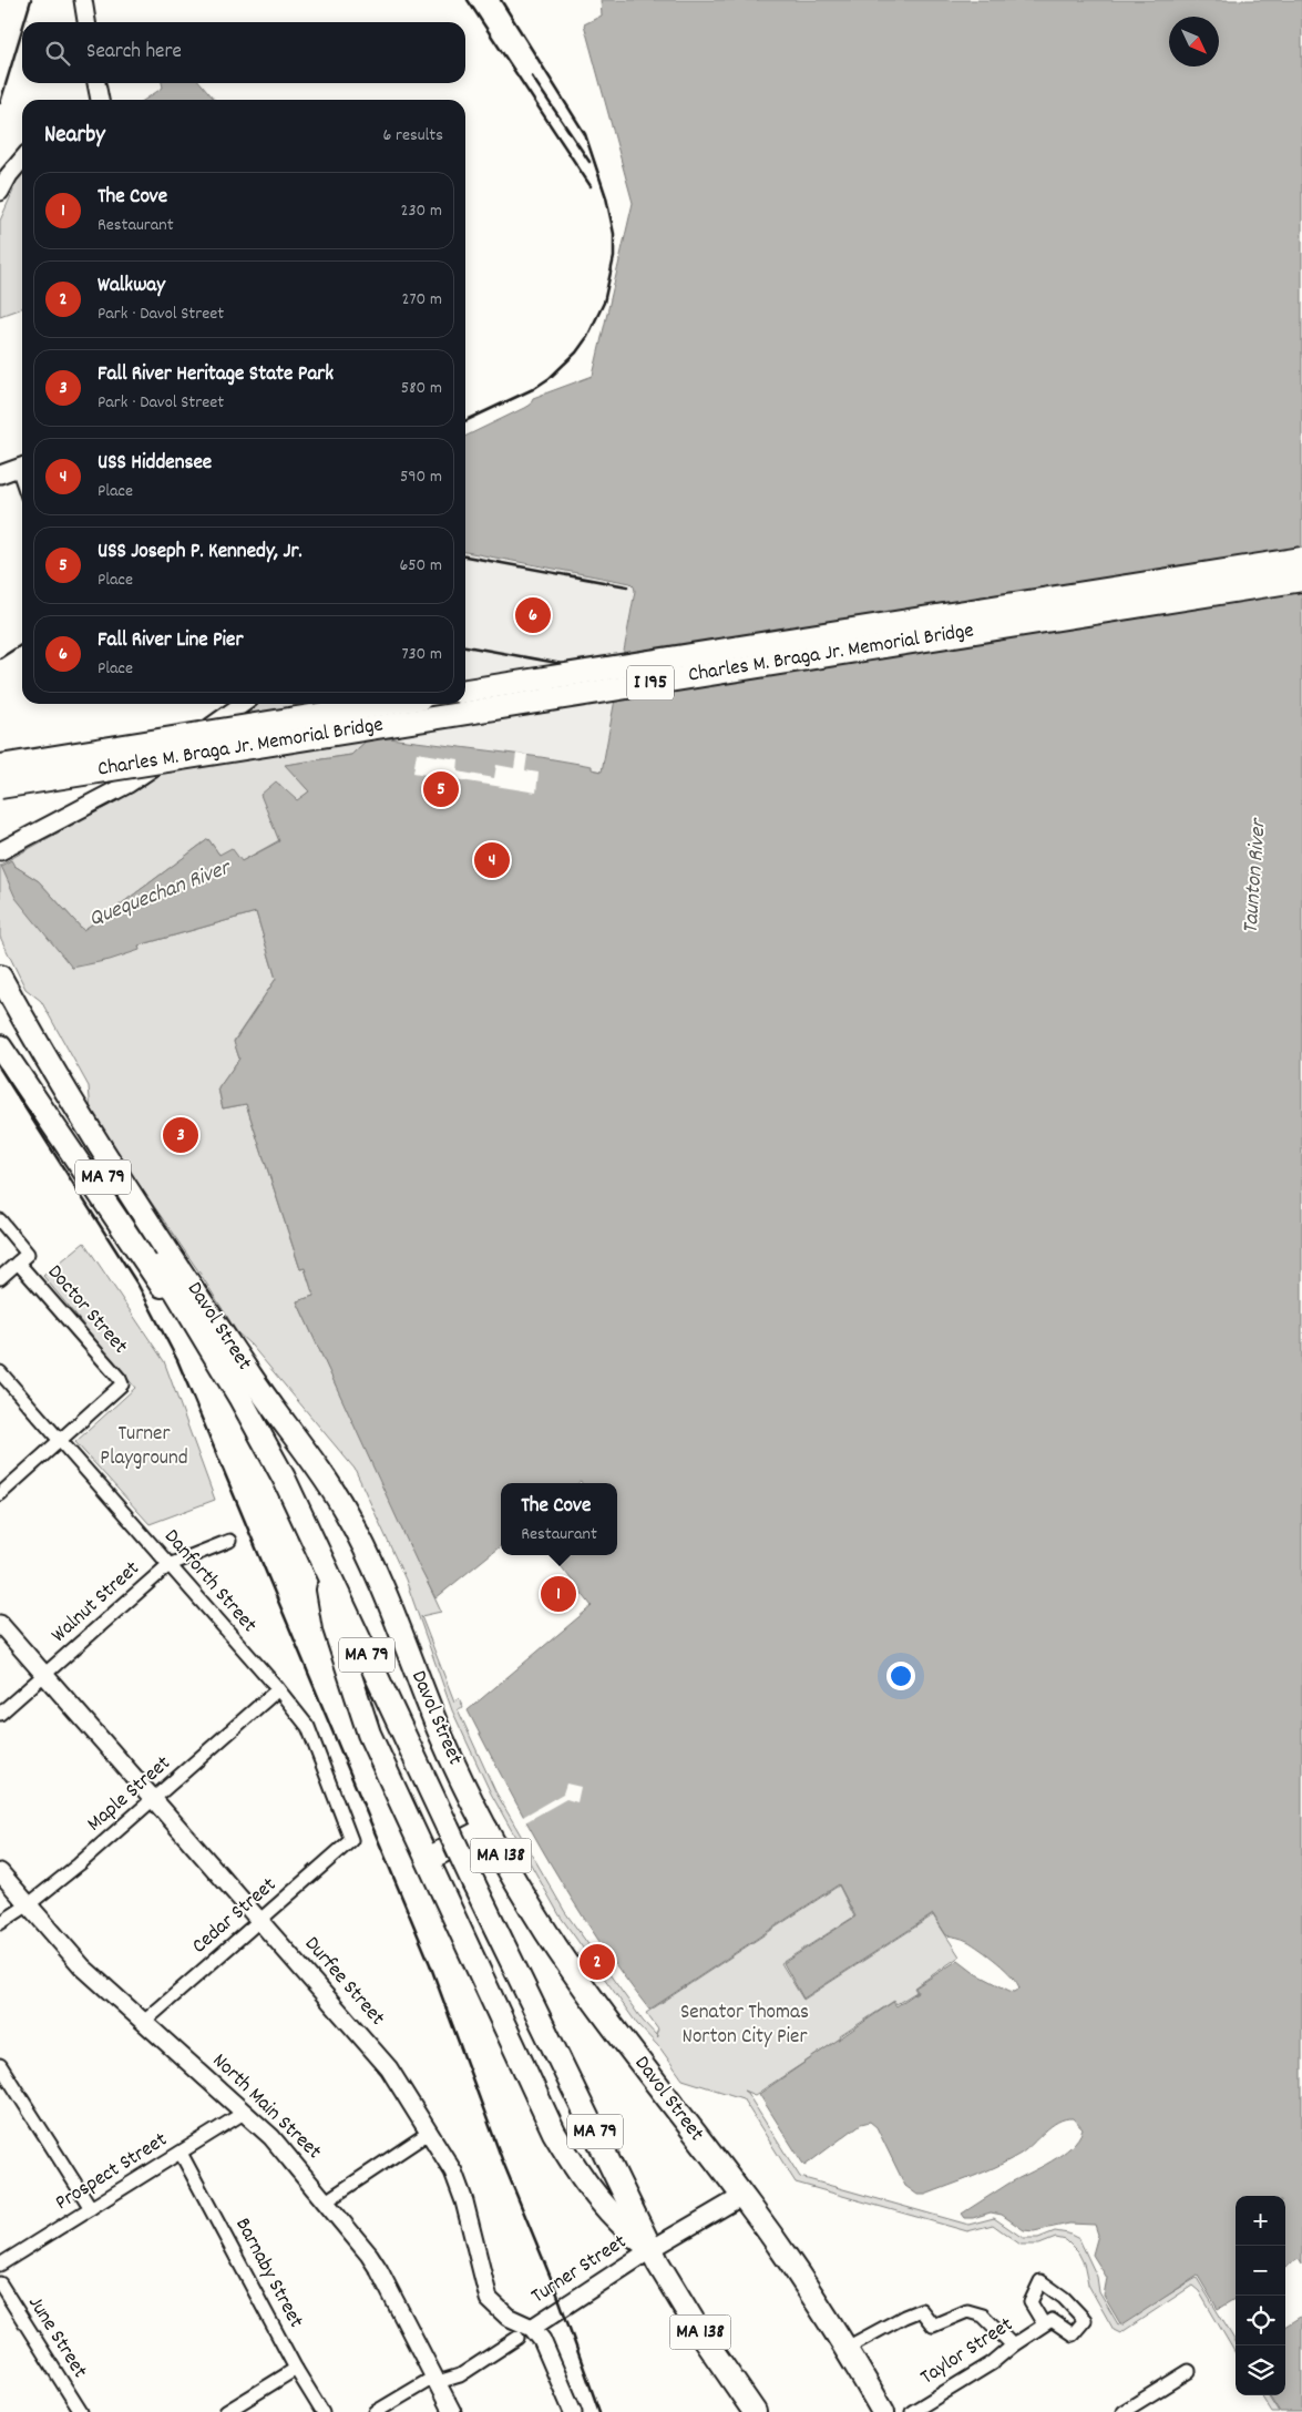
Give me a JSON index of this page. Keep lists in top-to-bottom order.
{
  "streets": {
    "highway": [
      "Charles M. Braga Jr. Memorial Bridge",
      "I 195",
      "MA 79",
      "Davol Street",
      "MA 138"
    ],
    "main road": ["Durfee Street", "North Main Street", "Turner Street"],
    "street": [
      "Doctor Street",
      "Danforth Street",
      "Walnut Street",
      "Maple Street",
      "Cedar Street",
      "Prospect Street",
      "Barnaby Street",
      "June Street",
      "Taylor Street"
    ]
  },
  "crossings": [
    ["Doctor Street", "Danforth Street"],
    ["Davol Street", "Turner Street"],
    ["Danforth Street", "Walnut Street"],
    ["Danforth Street", "Maple Street"],
    ["Danforth Street", "Cedar Street"],
    ["Walnut Street", "Durfee Street"],
    ["Maple Street", "Durfee Street"],
    ["Maple Street", "North Main Street"],
    ["Cedar Street", "Durfee Street"],
    ["Cedar Street", "North Main Street"],
    ["Durfee Street", "Turner Street"],
    ["North Main Street", "Prospect Street"],
    ["Prospect Street", "Barnaby Street"]
  ],
  "water": ["Taunton River", "Quequechan River"],
  "parks": ["Turner Playground", "Senator Thomas Norton City Pier"],
  "north": "bottom right",
  "page": {
    "search": "Search here",
    "heading": ["Nearby", "6 results"],
    "list": [
      {
        "mark": "1",
        "name": "The Cove",
        "note": "Restaurant",
        "value": "230 m"
      },
      {
        "mark": "2",
        "name": "Walkway",
        "note": "Park · Davol Street",
        "value": "270 m"
      },
      {
        "mark": "3",
        "name": "Fall River Heritage State Park",
        "note": "Park · Davol Street",
        "value": "580 m"
      },
      {
        "mark": "4",
        "name": "USS Hiddensee",
        "note": "Place",
        "value": "590 m"
      },
      {
        "mark": "5",
        "name": "USS Joseph P. Kennedy, Jr.",
        "note": "Place",
        "value": "650 m"
      },
      {
        "mark": "6",
        "name": "Fall River Line Pier",
        "note": "Place",
        "value": "730 m"
      }
    ],
    "pins": [
      "6",
      "5",
      "4",
      "3",
      "1",
      "2"
    ],
    "popup": ["The Cove", "Restaurant"],
    "map_buttons": ["+", "−"]
  }
}
